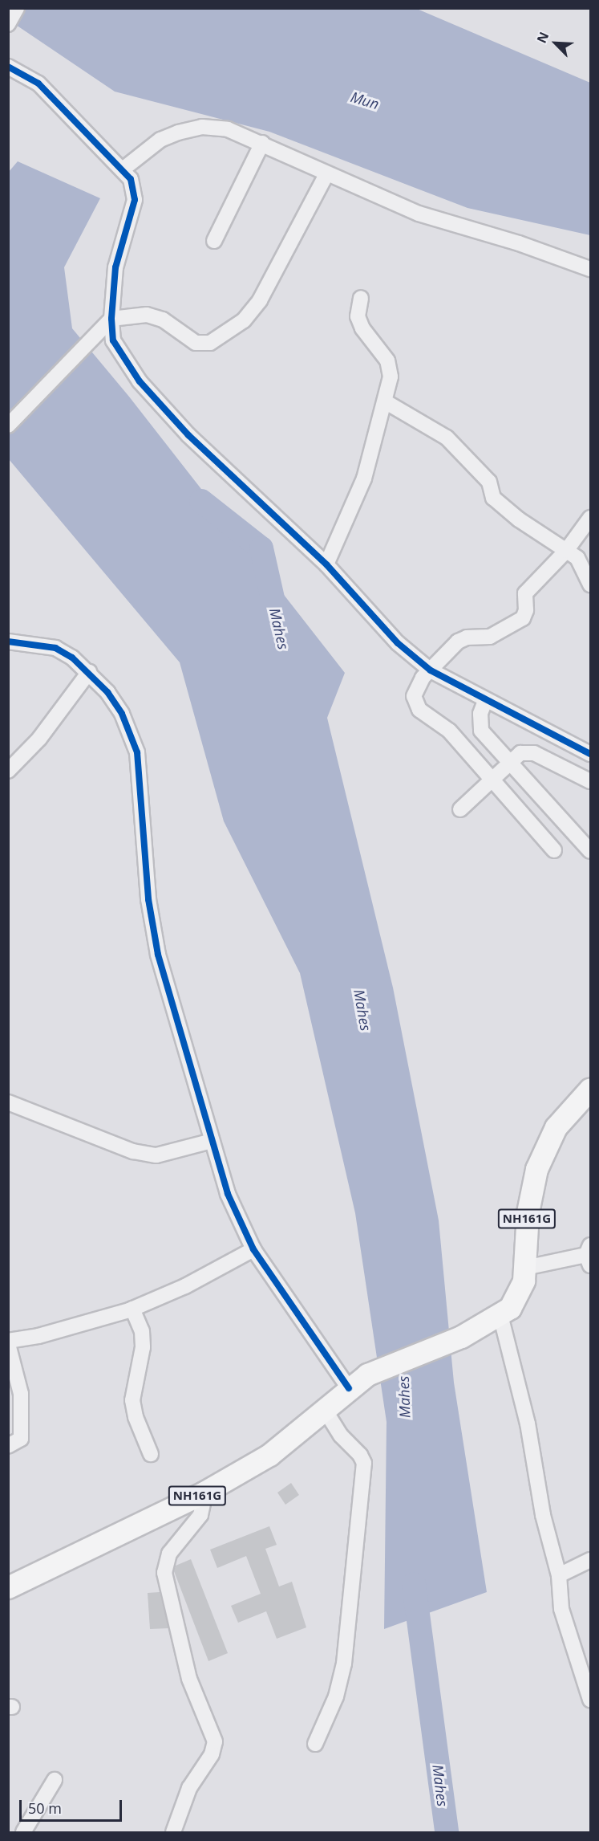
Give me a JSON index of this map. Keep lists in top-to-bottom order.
{
  "streets": {
    "highway": ["NH161G"]
  },
  "water": ["Mun", "Mahes"],
  "scale_bar": "50 m",
  "north": "top left"
}
